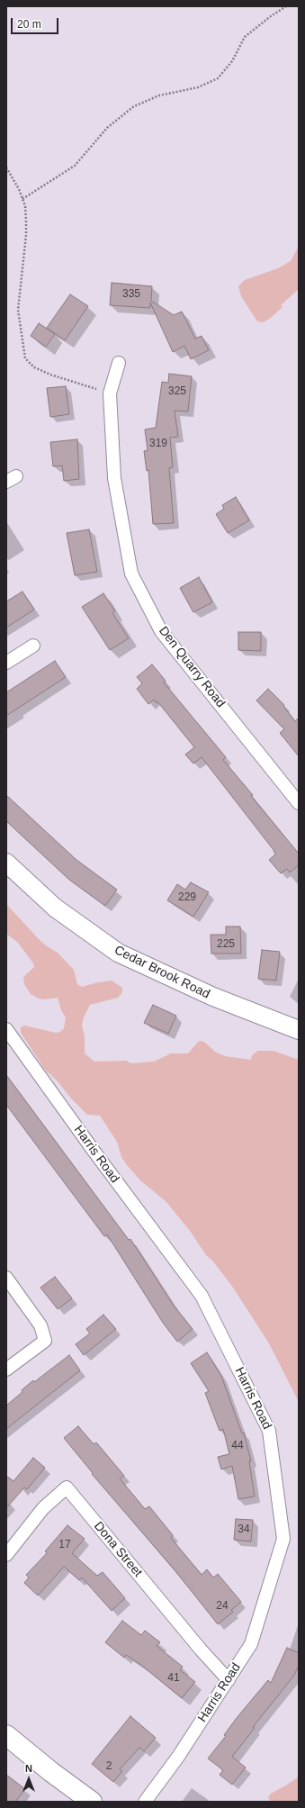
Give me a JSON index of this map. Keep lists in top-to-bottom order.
{
  "streets": {
    "street": [
      "Den Quarry Road",
      "Cedar Brook Road",
      "Harris Road",
      "Dona Street"
    ]
  },
  "crossings": [
    ["Harris Road", "Dona Street"]
  ],
  "house_numbers": [
    "335",
    "325",
    "319",
    "229",
    "225",
    "44",
    "34",
    "17",
    "24",
    "41",
    "2"
  ],
  "scale_bar": "20 m",
  "north": "top"
}
